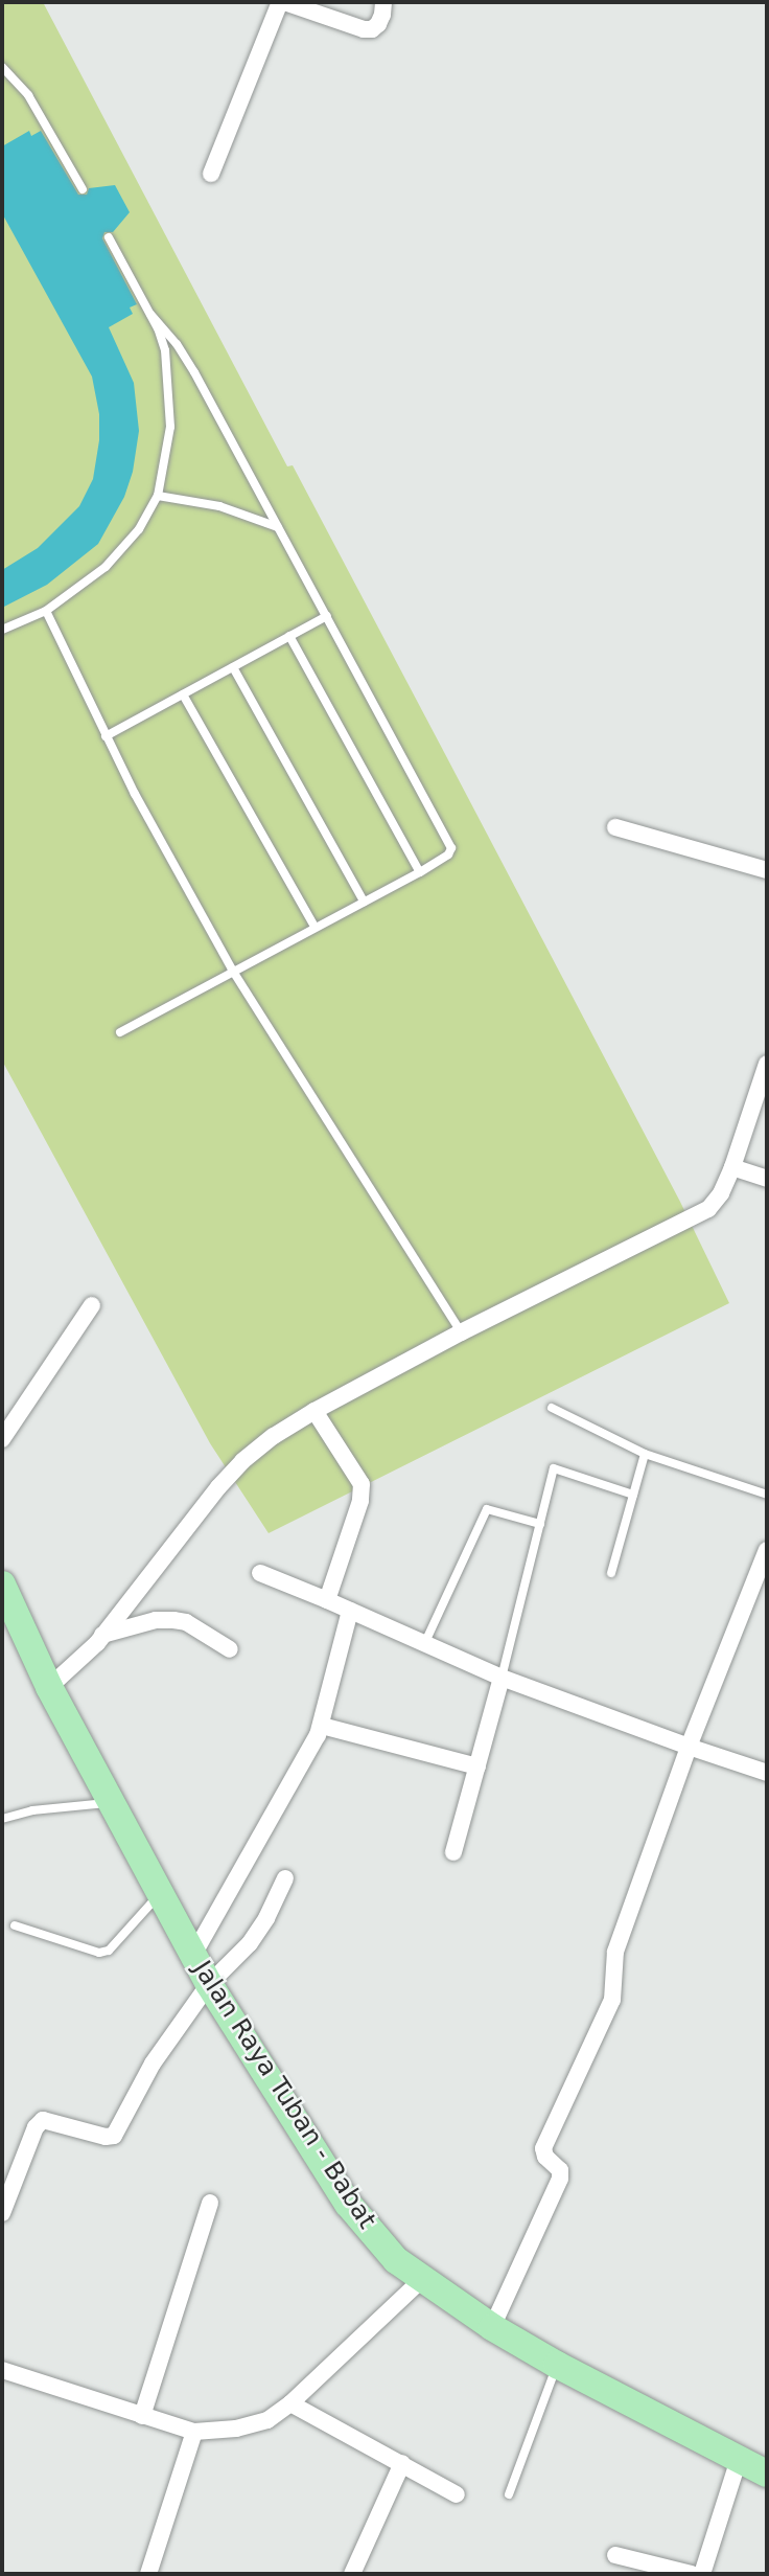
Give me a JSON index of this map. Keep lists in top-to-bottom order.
{
  "streets": {
    "highway": ["Jalan Raya Tuban - Babat"]
  }
}
